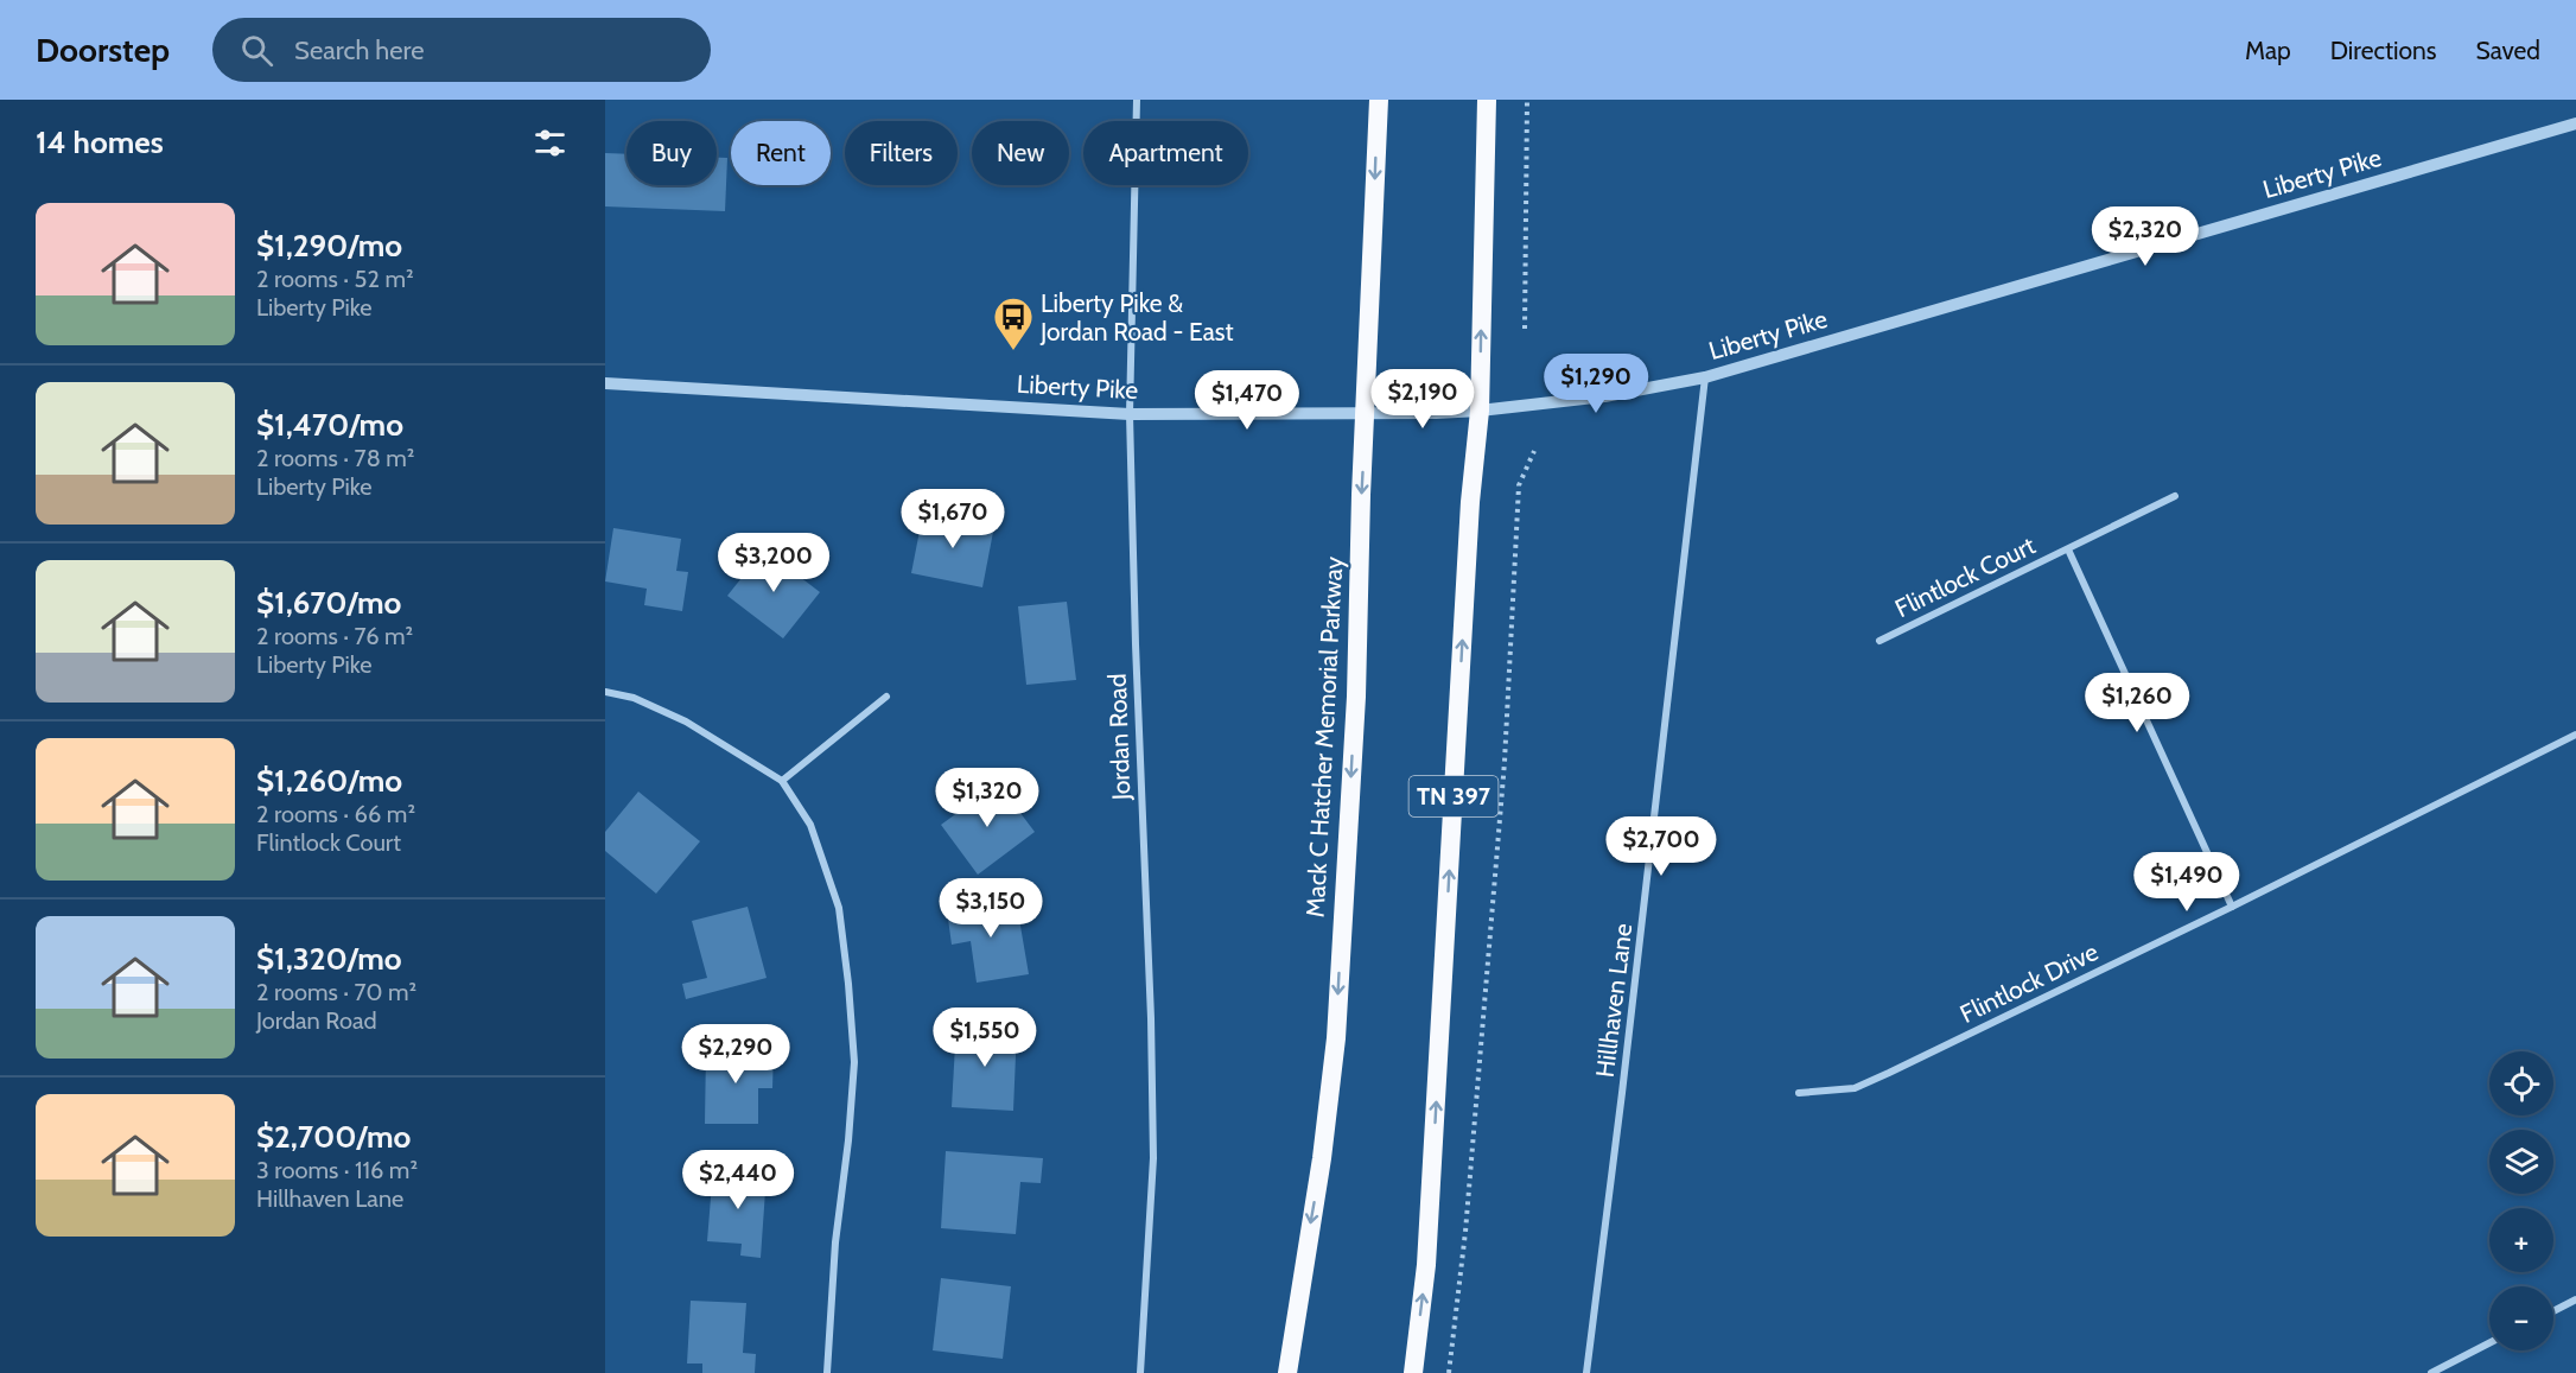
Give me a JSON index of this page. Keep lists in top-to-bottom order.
{
  "streets": {
    "highway": ["Mack C Hatcher Memorial Parkway", "TN 397"],
    "street": [
      "Liberty Pike",
      "Flintlock Court",
      "Jordan Road",
      "Flintlock Drive",
      "Hillhaven Lane"
    ]
  },
  "crossings": [
    ["Liberty Pike", "Jordan Road"],
    ["Liberty Pike", "Mack C Hatcher Memorial Parkway"],
    ["Liberty Pike", "TN 397"],
    ["Liberty Pike", "Hillhaven Lane"],
    ["Flintlock Court", "Flintlock Drive"]
  ],
  "places": {
    "bus stop": ["Liberty Pike & Jordan Road - East"]
  },
  "page": {
    "header": "Doorstep",
    "search": "Search here",
    "nav": ["Map", "Directions", "Saved"],
    "heading": "14 homes",
    "chip": [
      "Buy",
      "Rent",
      "Filters",
      "New",
      "Apartment"
    ],
    "list": [
      {
        "name": "$1,290/mo",
        "note": "2 rooms · 52 m² · Liberty Pike"
      },
      {
        "name": "$1,470/mo",
        "note": "2 rooms · 78 m² · Liberty Pike"
      },
      {
        "name": "$1,670/mo",
        "note": "2 rooms · 76 m² · Liberty Pike"
      },
      {
        "name": "$1,260/mo",
        "note": "2 rooms · 66 m² · Flintlock Court"
      },
      {
        "name": "$1,320/mo",
        "note": "2 rooms · 70 m² · Jordan Road"
      },
      {
        "name": "$2,700/mo",
        "note": "3 rooms · 116 m² · Hillhaven Lane"
      }
    ],
    "price": [
      "$2,320",
      "$1,290",
      "$2,190",
      "$1,470",
      "$1,670",
      "$3,200",
      "$1,260",
      "$1,320",
      "$2,700",
      "$1,490",
      "$3,150",
      "$1,550",
      "$2,290",
      "$2,440"
    ],
    "map_buttons": ["+", "−"]
  }
}
